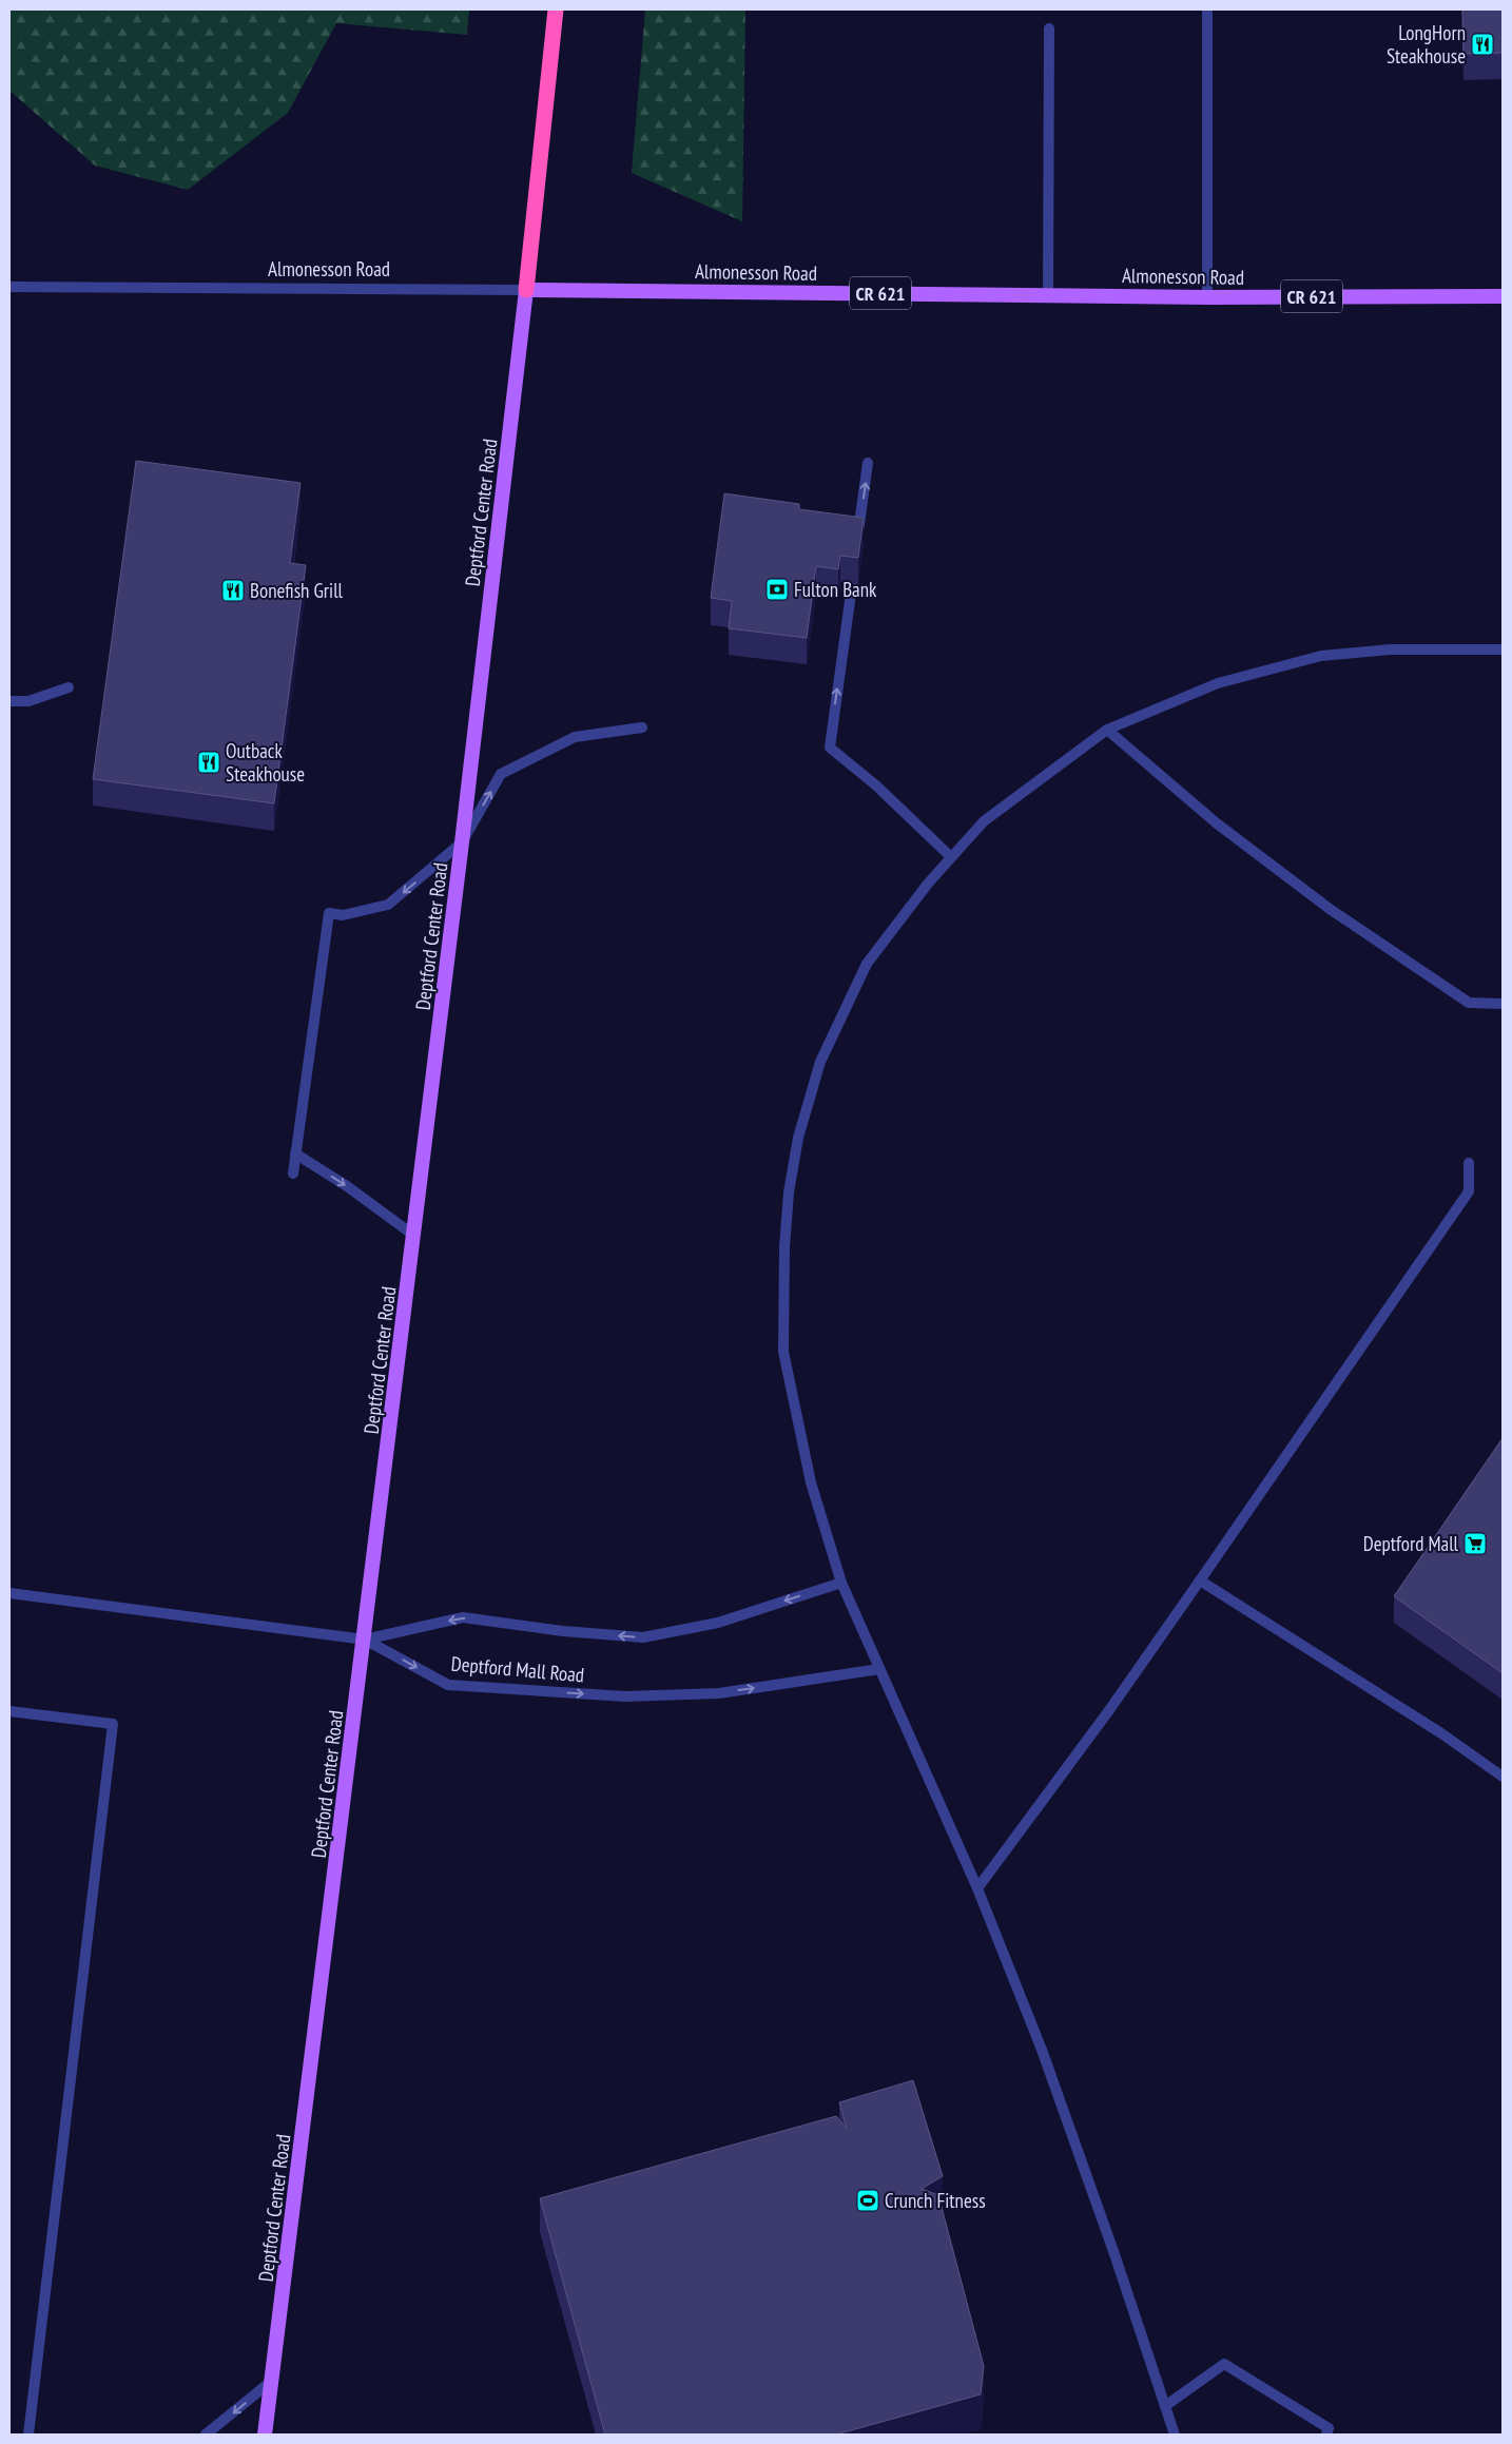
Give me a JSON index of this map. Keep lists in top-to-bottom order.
{
  "streets": {
    "main road": ["Almonesson Road", "CR 621", "Deptford Center Road"],
    "street": ["Deptford Mall Road"]
  },
  "crossings": [
    ["Almonesson Road", "Deptford Center Road"],
    ["Deptford Center Road", "Deptford Mall Road"]
  ],
  "places": {
    "restaurant": ["LongHorn Steakhouse", "Bonefish Grill", "Outback Steakhouse"],
    "bank": ["Fulton Bank"],
    "supermarket": ["Deptford Mall"],
    "sports": ["Crunch Fitness"]
  }
}
